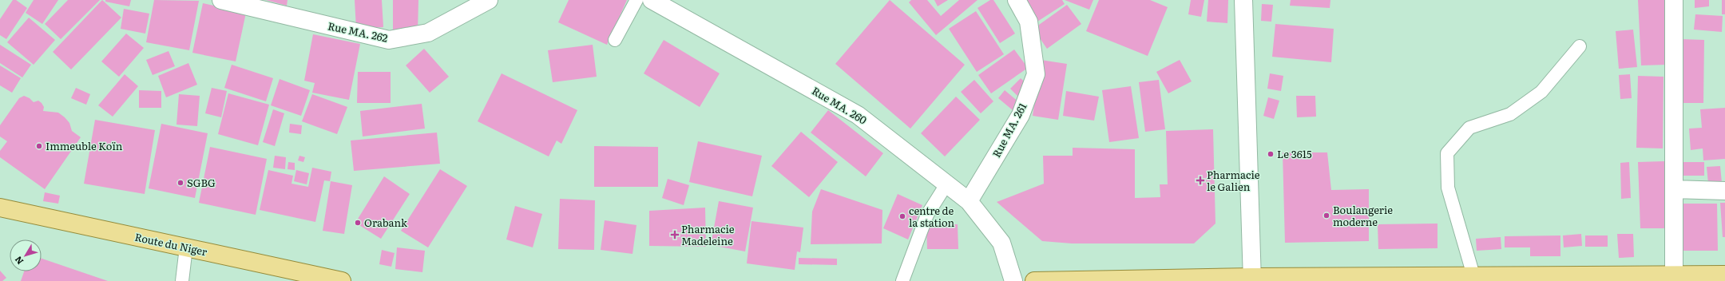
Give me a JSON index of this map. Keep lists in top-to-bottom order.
{
  "streets": {
    "main road": ["Route du Niger"],
    "street": ["Rue MA. 262", "Rue MA. 260", "Rue MA. 261"]
  },
  "crossings": [
    ["Rue MA. 260", "Rue MA. 261"]
  ],
  "places": {
    "other": [
      "Immeuble Koïn",
      "Le 3615",
      "SGBG",
      "Boulangerie moderne",
      "centre de la station",
      "Orabank"
    ],
    "health": ["Pharmacie le Galien", "Pharmacie Madeleine"]
  },
  "north": "bottom left"
}
